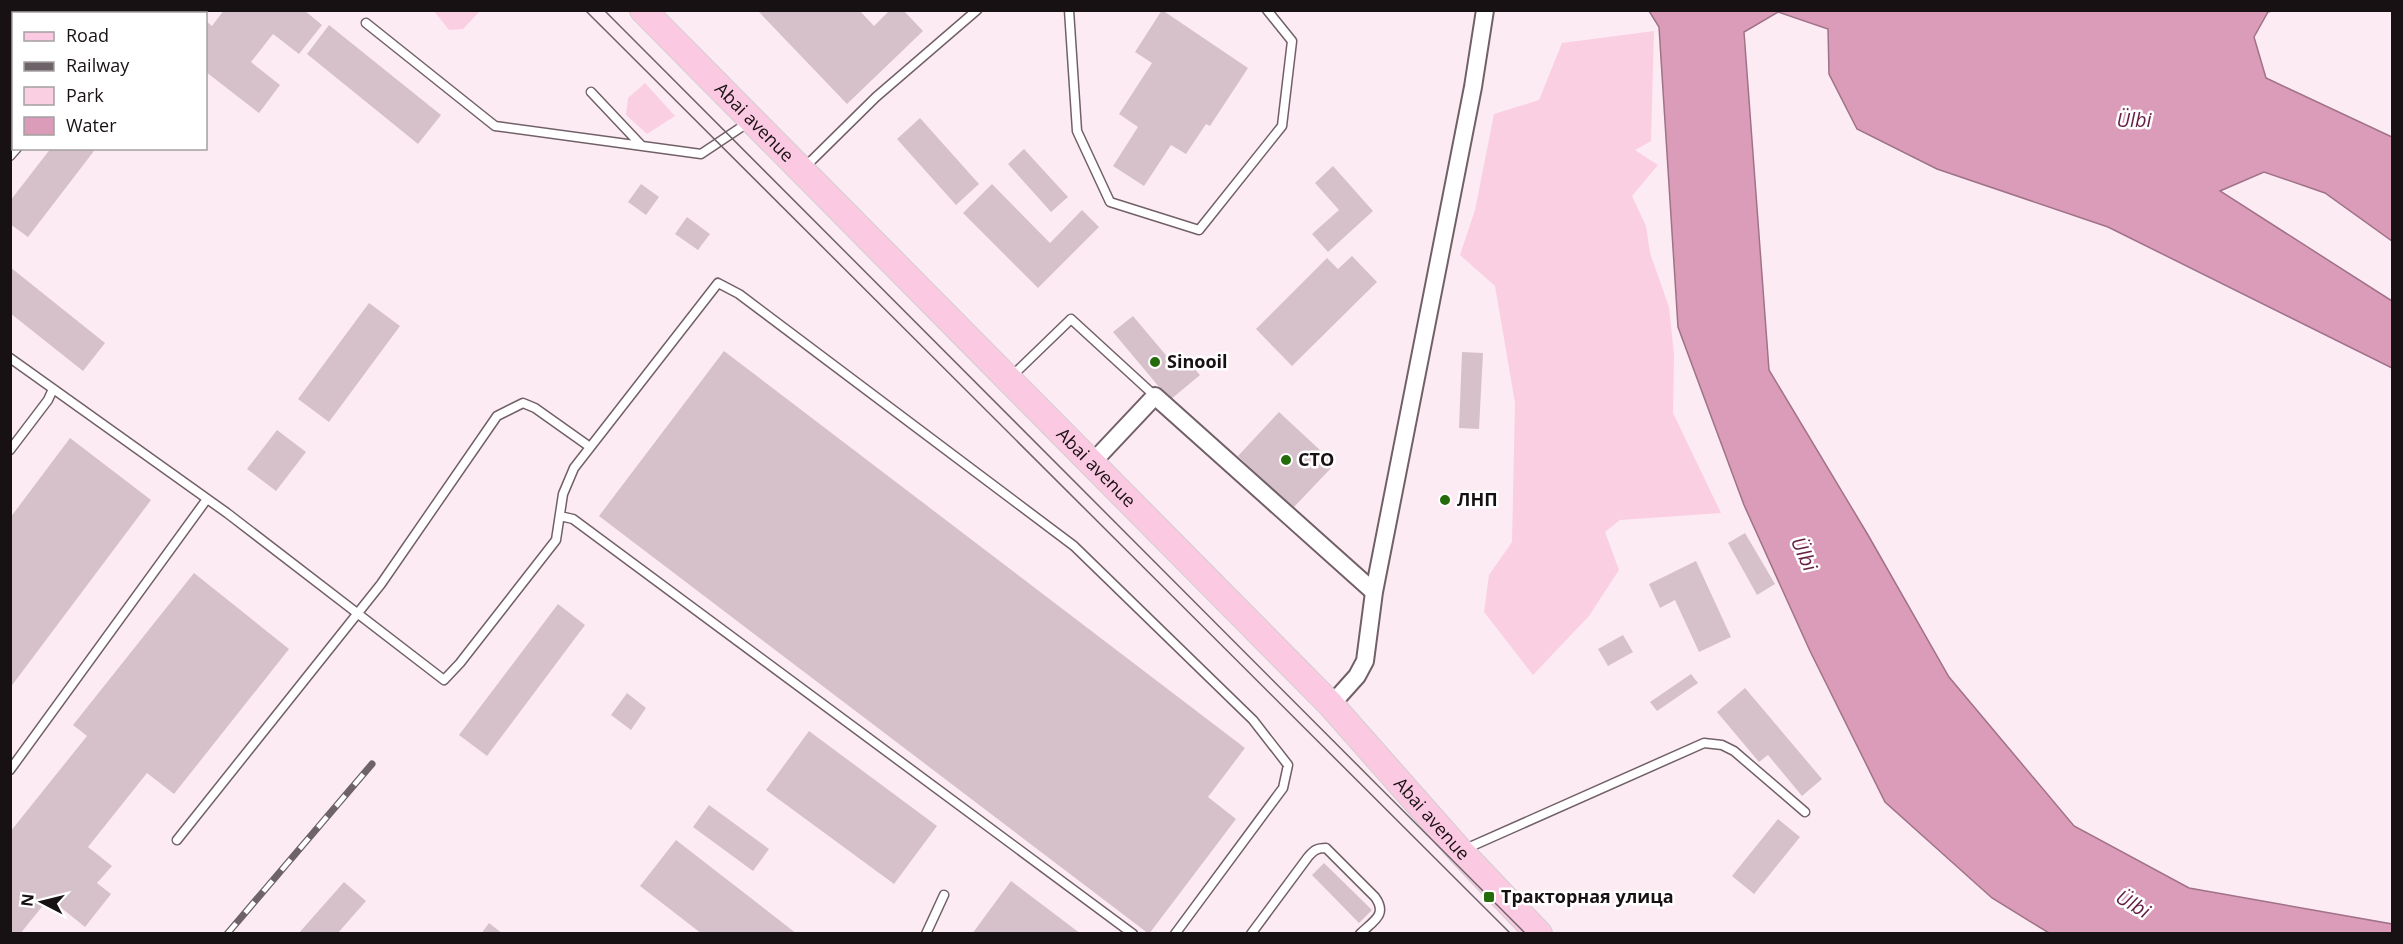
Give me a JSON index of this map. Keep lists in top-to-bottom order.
{
  "streets": {
    "main road": ["Abai avenue"]
  },
  "water": ["Ülbi"],
  "places": {
    "other": ["Sinooil", "СТО", "ЛНП"],
    "transit": ["Тракторная улица"]
  },
  "legend": [
    "Road",
    "Railway",
    "Park",
    "Water"
  ],
  "north": "left"
}
